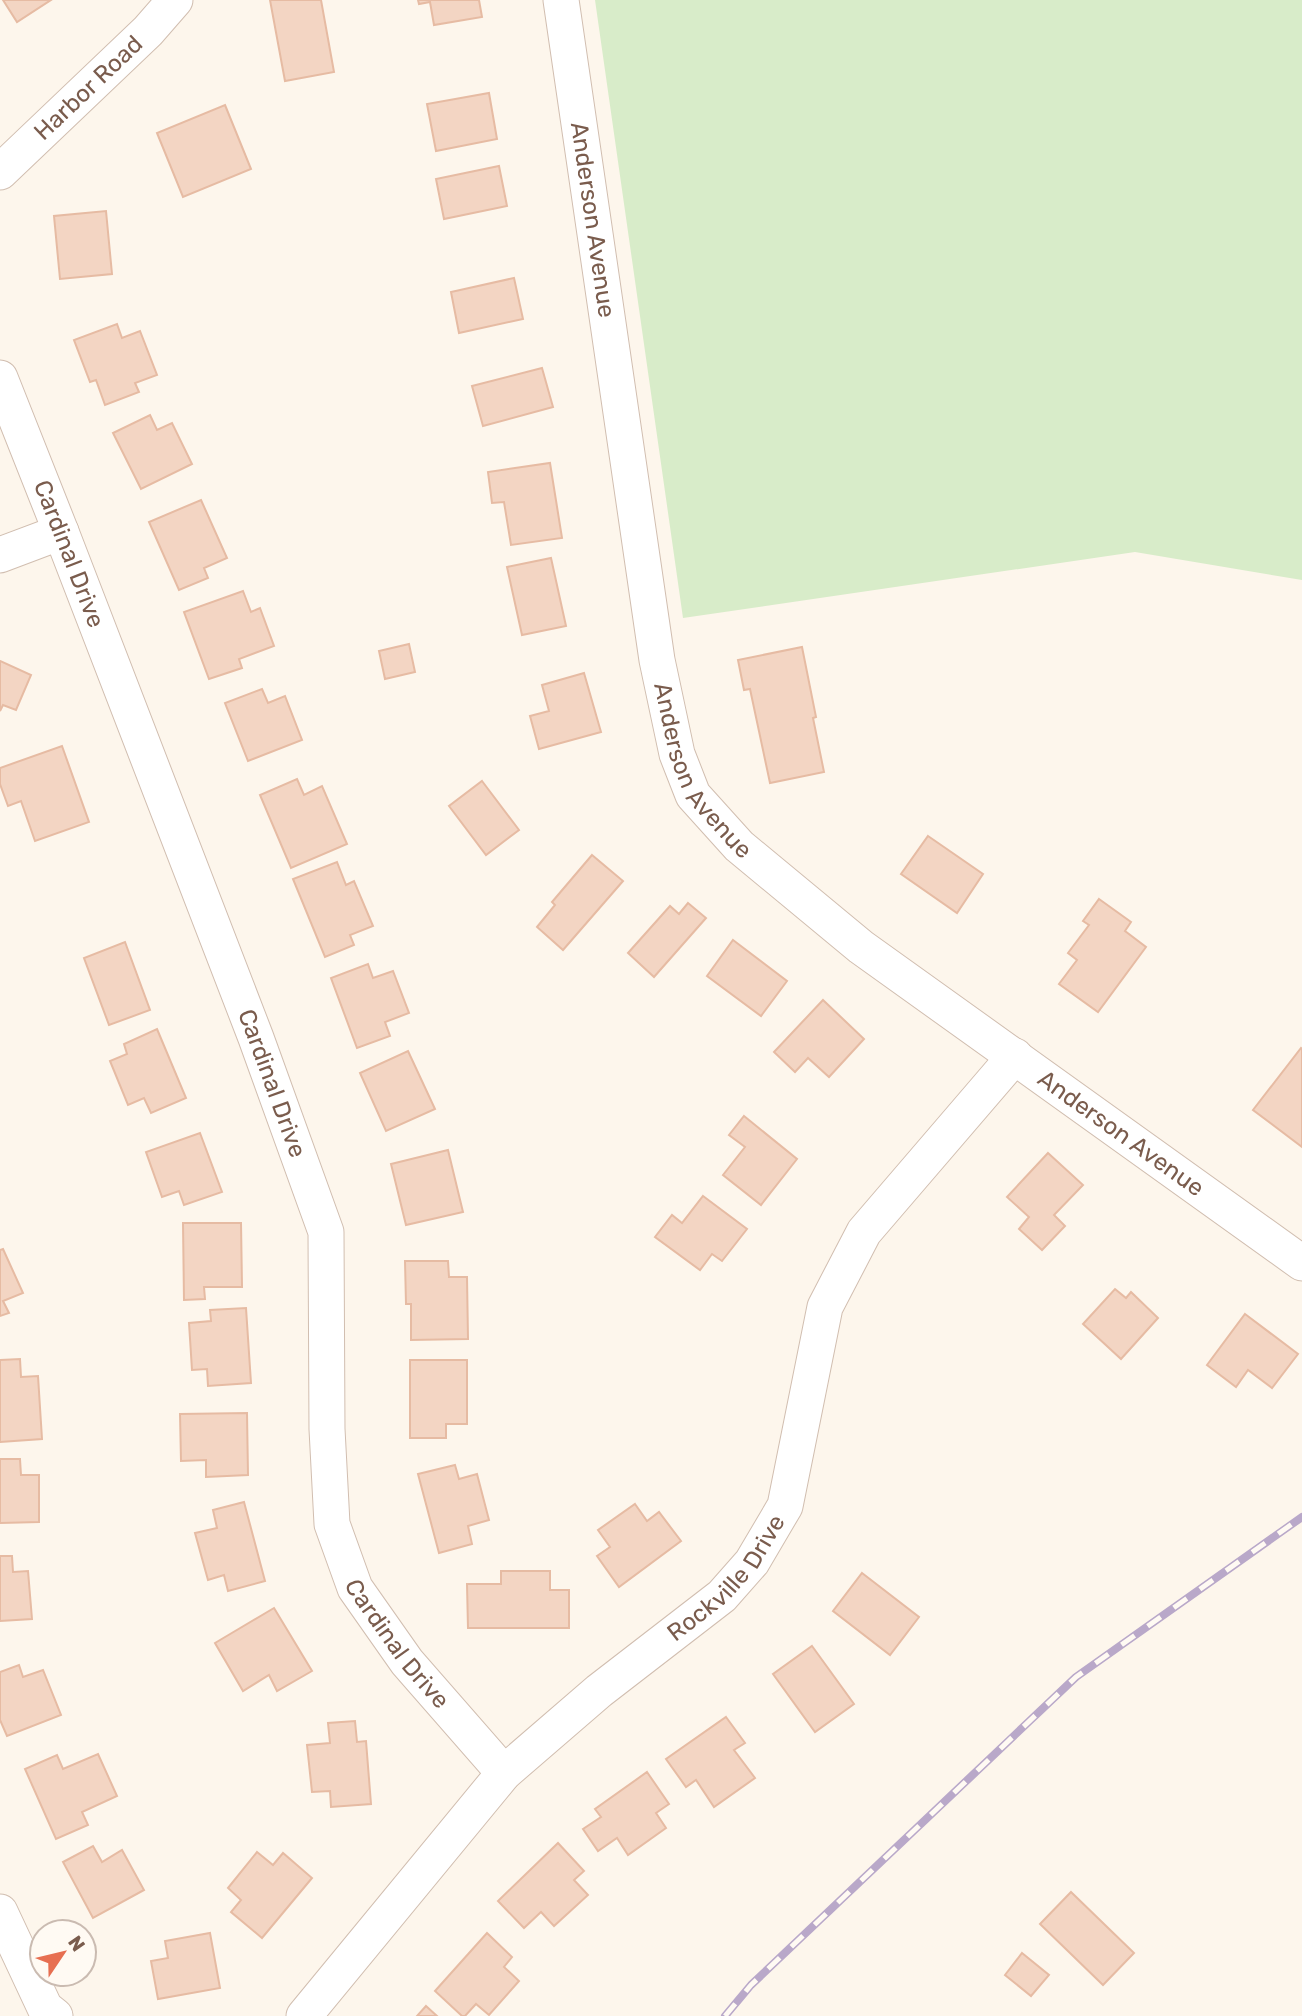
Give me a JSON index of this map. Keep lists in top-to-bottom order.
{
  "streets": {
    "street": [
      "Harbor Road",
      "Anderson Avenue",
      "Cardinal Drive",
      "Rockville Drive"
    ]
  },
  "crossings": [
    ["Anderson Avenue", "Rockville Drive"],
    ["Cardinal Drive", "Rockville Drive"]
  ],
  "north": "top right"
}
